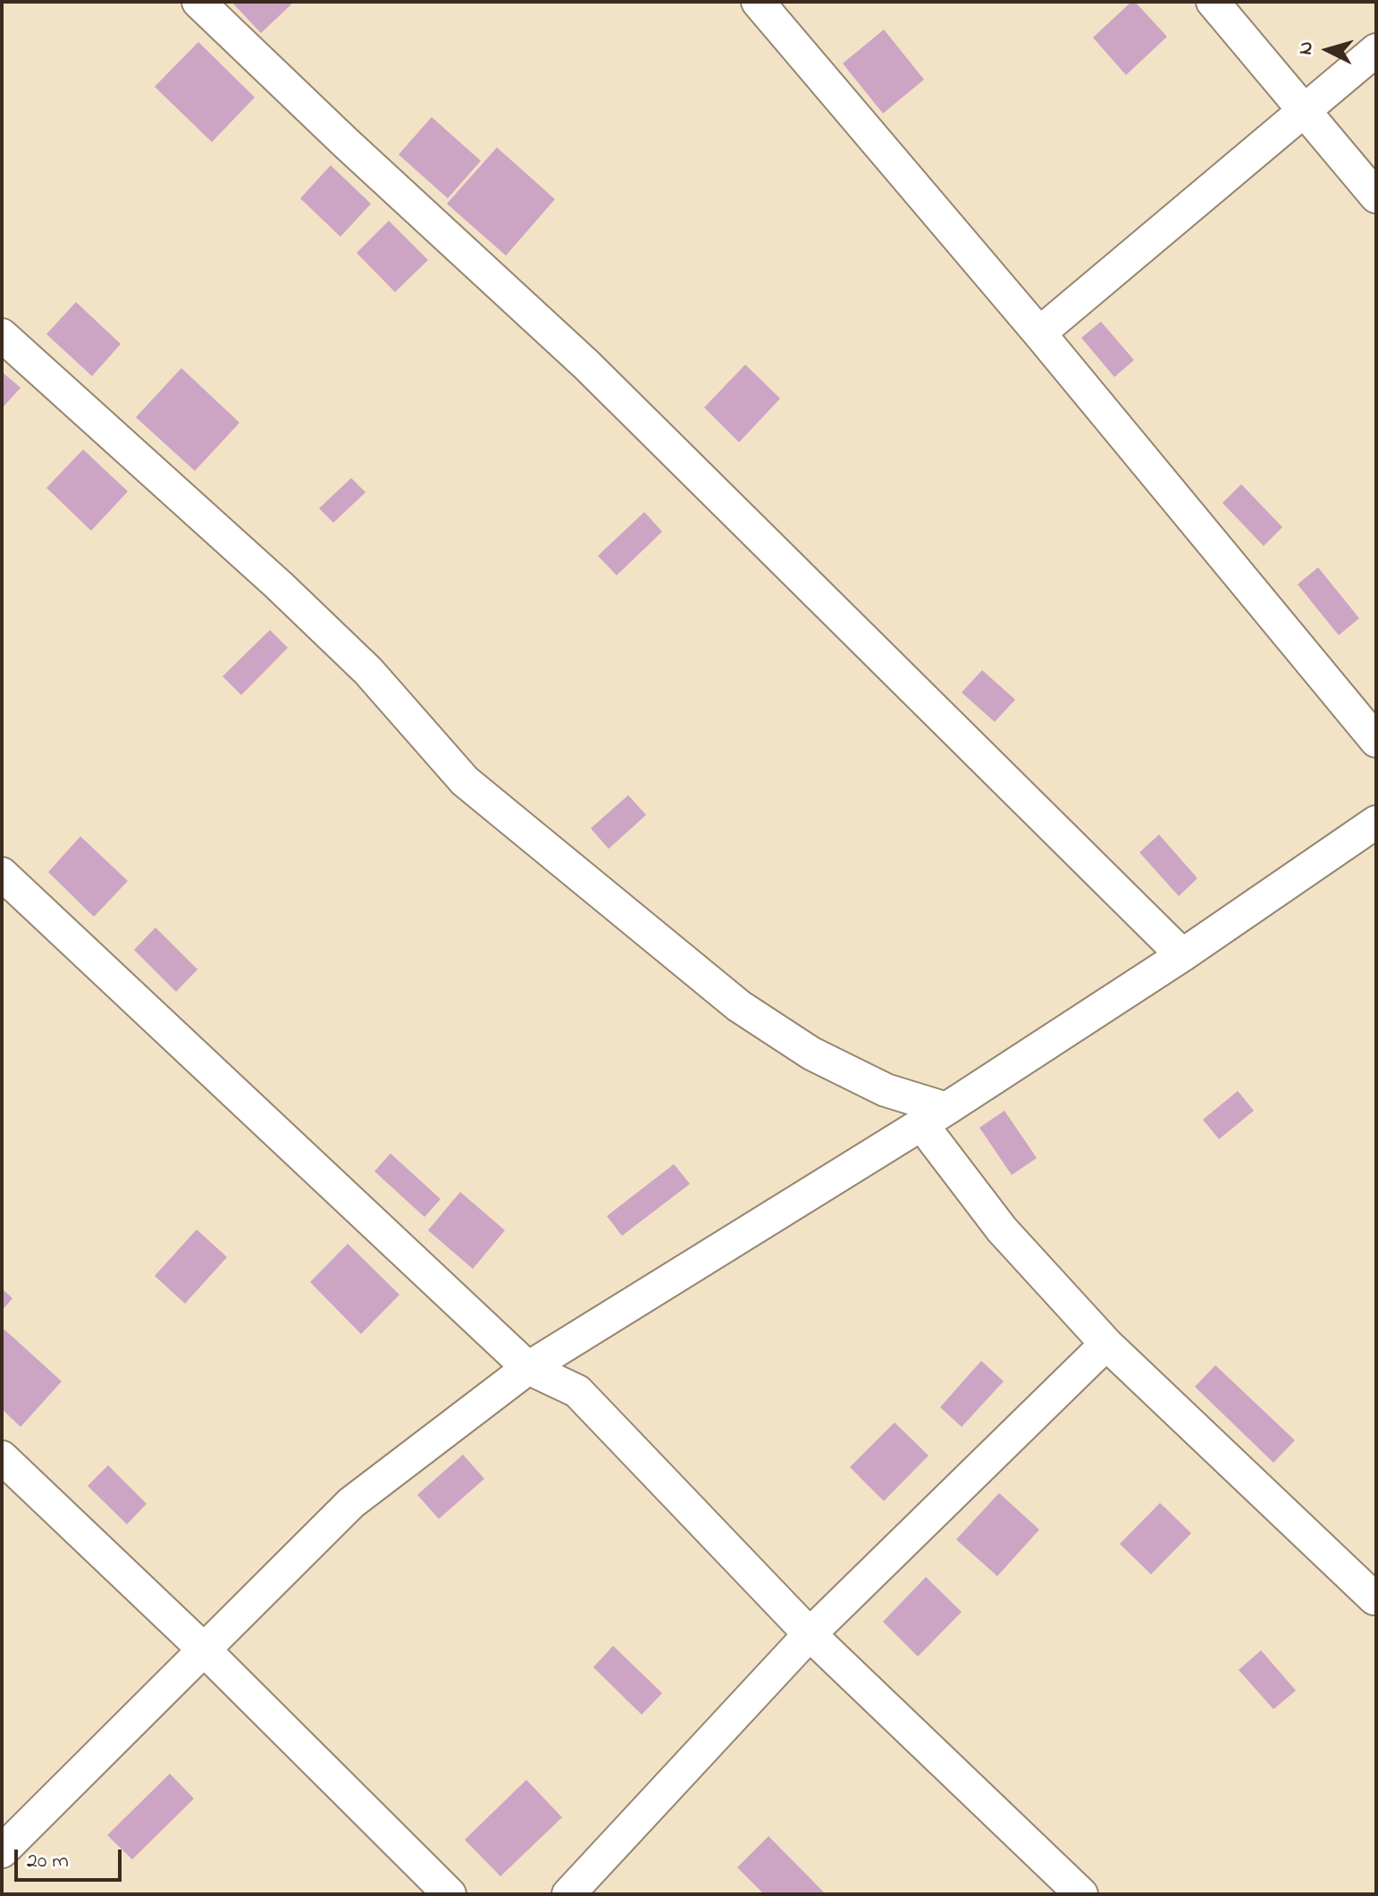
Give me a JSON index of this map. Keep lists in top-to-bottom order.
{
  "scale_bar": "20 m",
  "north": "left"
}
